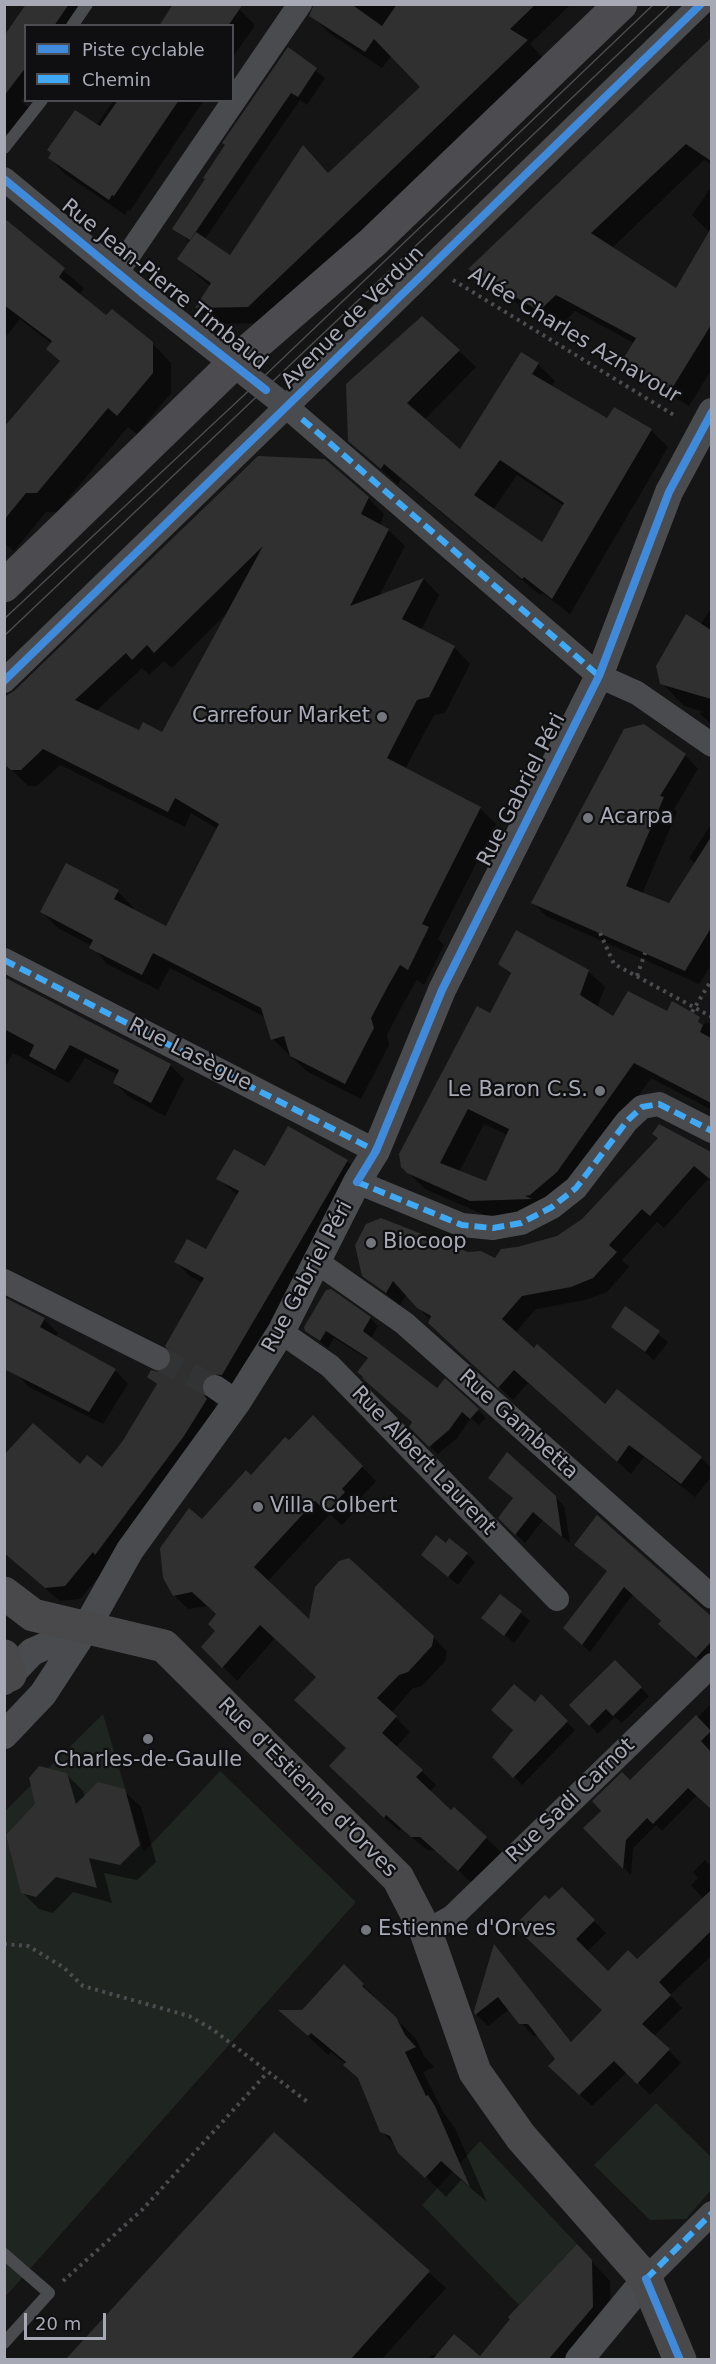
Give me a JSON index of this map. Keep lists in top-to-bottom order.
{
  "streets": {
    "main road": ["Avenue de Verdun", "Rue d'Estienne d'Orves"],
    "street": [
      "Rue Jean-Pierre Timbaud",
      "Rue Gabriel Péri",
      "Rue Lasègue",
      "Rue Gambetta",
      "Rue Albert Laurent",
      "Rue Sadi Carnot"
    ],
    "path": ["Allée Charles Aznavour"]
  },
  "crossings": [
    ["Rue Jean-Pierre Timbaud", "Avenue de Verdun"],
    ["Rue Jean-Pierre Timbaud", "Rue Gabriel Péri"],
    ["Avenue de Verdun", "Allée Charles Aznavour"],
    ["Allée Charles Aznavour", "Rue Gabriel Péri"],
    ["Rue Gabriel Péri", "Rue Lasègue"],
    ["Rue Gabriel Péri", "Rue Gambetta"],
    ["Rue Gabriel Péri", "Rue Albert Laurent"],
    ["Rue Gabriel Péri", "Rue d'Estienne d'Orves"],
    ["Rue d'Estienne d'Orves", "Rue Sadi Carnot"]
  ],
  "places": [
    "Carrefour Market",
    "Acarpa",
    "Le Baron C.S.",
    "Biocoop",
    "Villa Colbert",
    "Charles-de-Gaulle",
    "Estienne d'Orves"
  ],
  "legend": ["Piste cyclable", "Chemin"],
  "scale_bar": "20 m"
}
